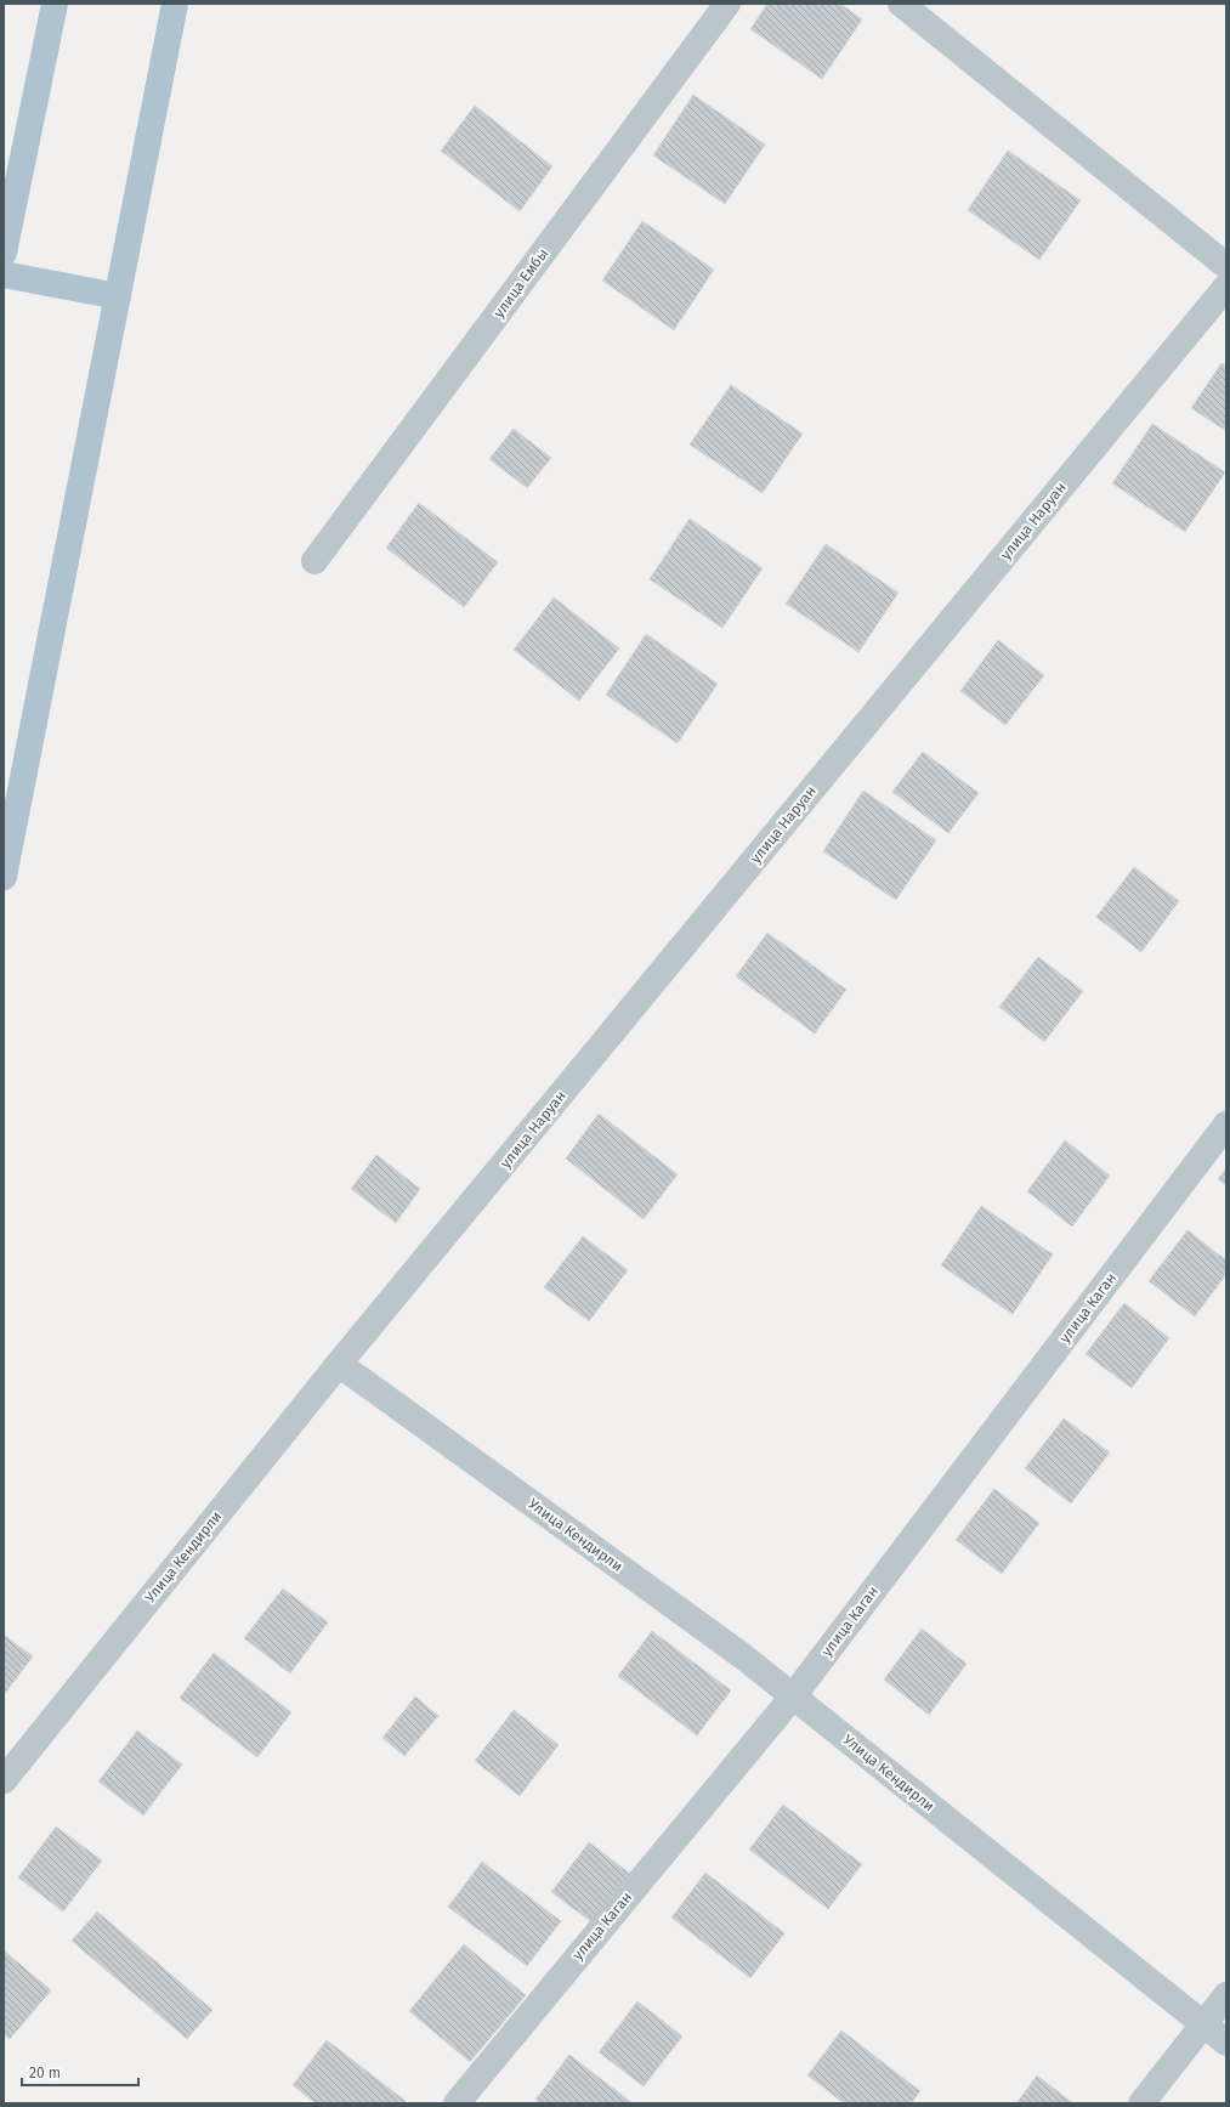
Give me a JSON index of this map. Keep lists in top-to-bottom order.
{
  "streets": {
    "street": [
      "улица Ембы",
      "улица Наруан",
      "улица Каган",
      "Улица Кендирли"
    ]
  },
  "crossings": [
    ["улица Наруан", "Улица Кендирли"],
    ["улица Каган", "Улица Кендирли"]
  ],
  "scale_bar": "20 m"
}
